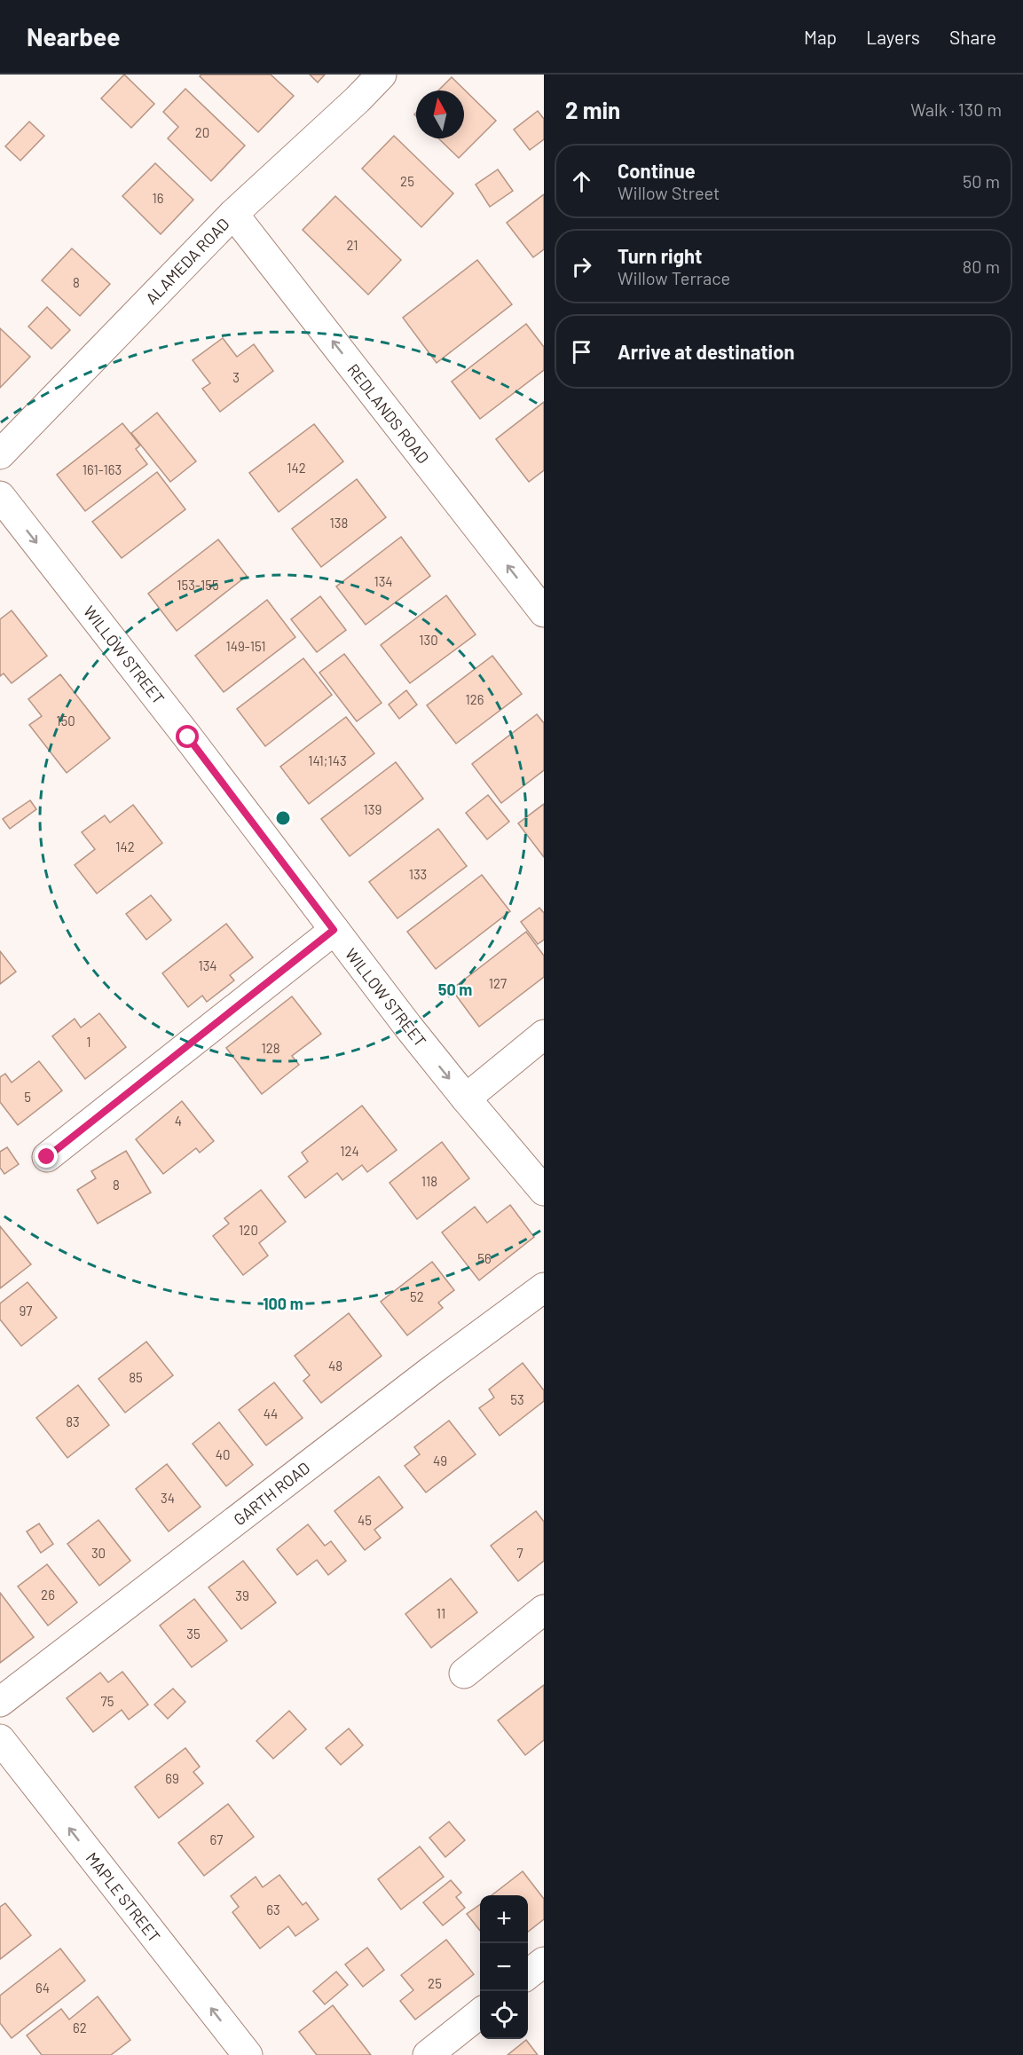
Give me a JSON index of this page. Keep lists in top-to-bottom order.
{
  "streets": {
    "street": [
      "ALAMEDA ROAD",
      "REDLANDS ROAD",
      "WILLOW STREET",
      "GARTH ROAD",
      "MAPLE STREET"
    ]
  },
  "crossings": [
    ["ALAMEDA ROAD", "REDLANDS ROAD"]
  ],
  "one_way": ["REDLANDS ROAD", "WILLOW STREET", "MAPLE STREET"],
  "house_numbers": [
    "20",
    "25",
    "16",
    "21",
    "8",
    "3",
    "142",
    "161-163",
    "138",
    "134",
    "153-155",
    "130",
    "149-151",
    "126",
    "150",
    "141;143",
    "139",
    "142",
    "133",
    "134",
    "127",
    "1",
    "128",
    "5",
    "4",
    "124",
    "118",
    "8",
    "120",
    "56",
    "52",
    "97",
    "48",
    "85",
    "53",
    "44",
    "83",
    "40",
    "49",
    "34",
    "45",
    "30",
    "7",
    "26",
    "39",
    "11",
    "35",
    "75",
    "69",
    "67",
    "63",
    "25",
    "64",
    "62"
  ],
  "north": "top",
  "page": {
    "header": "Nearbee",
    "nav": ["Map", "Layers", "Share"],
    "heading": ["2 min", "Walk · 130 m"],
    "list": [
      ["Continue", "Willow Street", "50 m"],
      ["Turn right", "Willow Terrace", "80 m"],
      "Arrive at destination"
    ],
    "map_buttons": ["+", "−"]
  },
  "rings": ["50 m", "100 m"]
}
